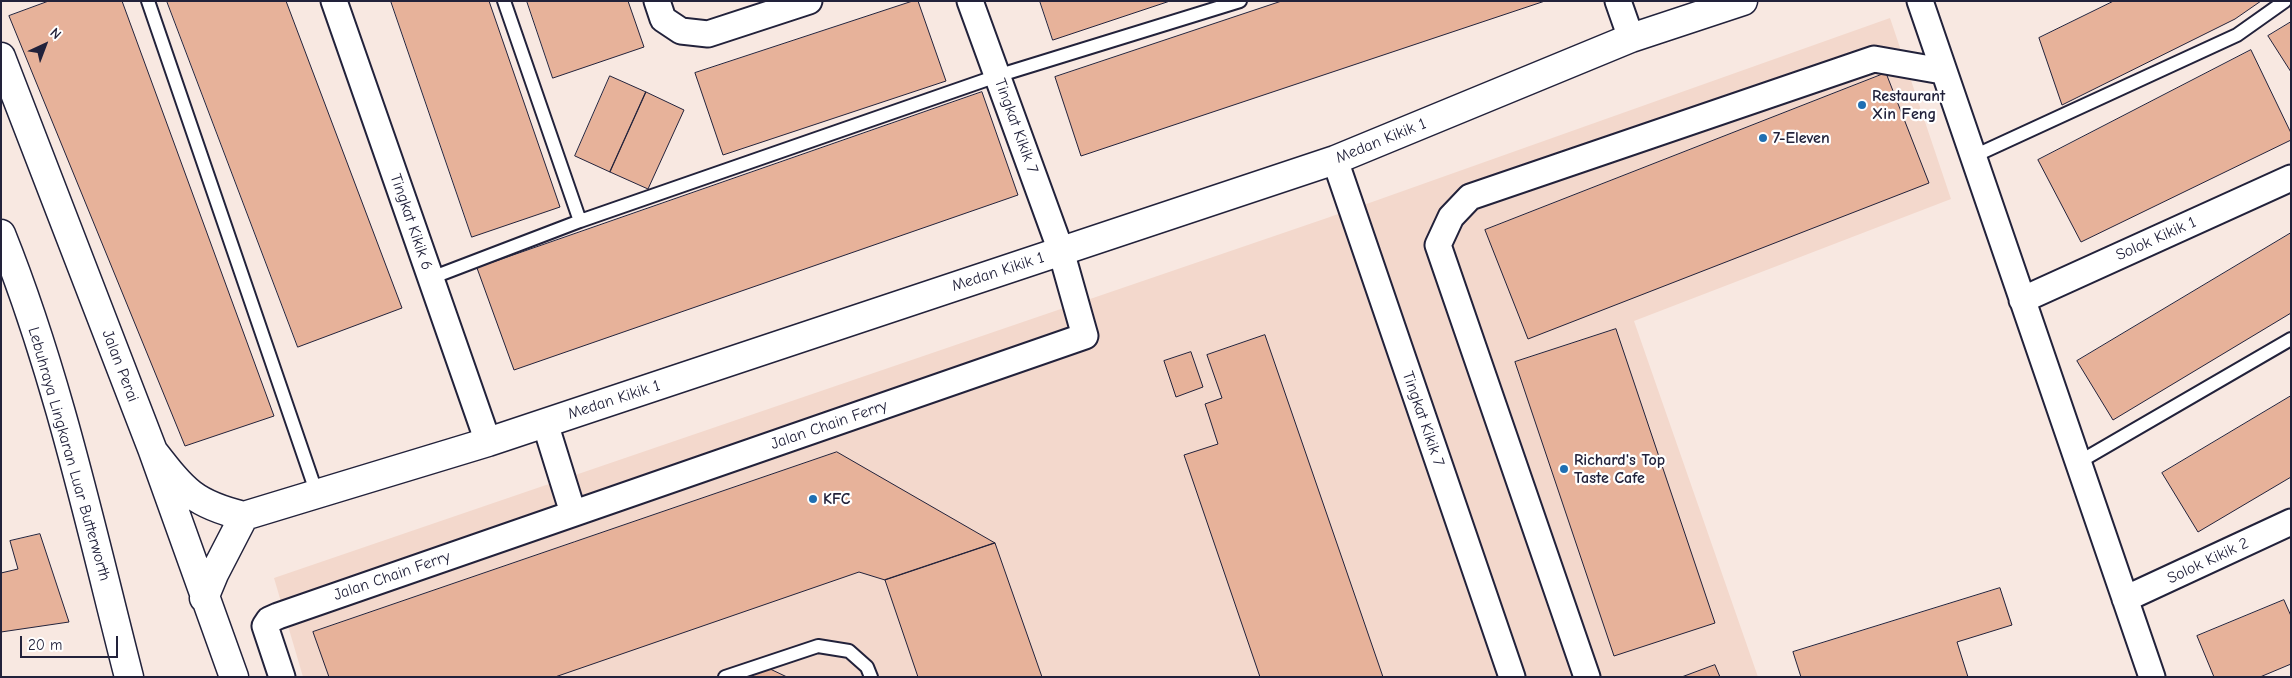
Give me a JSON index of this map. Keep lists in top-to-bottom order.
{
  "streets": {
    "main road": ["Medan Kikik 1", "Jalan Perai", "Lebuhraya Lingkaran Luar Butterworth"],
    "street": [
      "Tingkat Kikik 7",
      "Tingkat Kikik 6",
      "Solok Kikik 1",
      "Jalan Chain Ferry",
      "Solok Kikik 2"
    ]
  },
  "crossings": [
    ["Tingkat Kikik 7", "Medan Kikik 1"],
    ["Tingkat Kikik 7", "Jalan Chain Ferry"],
    ["Medan Kikik 1", "Tingkat Kikik 6"]
  ],
  "places": [
    "Restaurant Xin Feng",
    "7-Eleven",
    "Richard's Top Taste Cafe",
    "KFC"
  ],
  "scale_bar": "20 m",
  "north": "top right"
}
